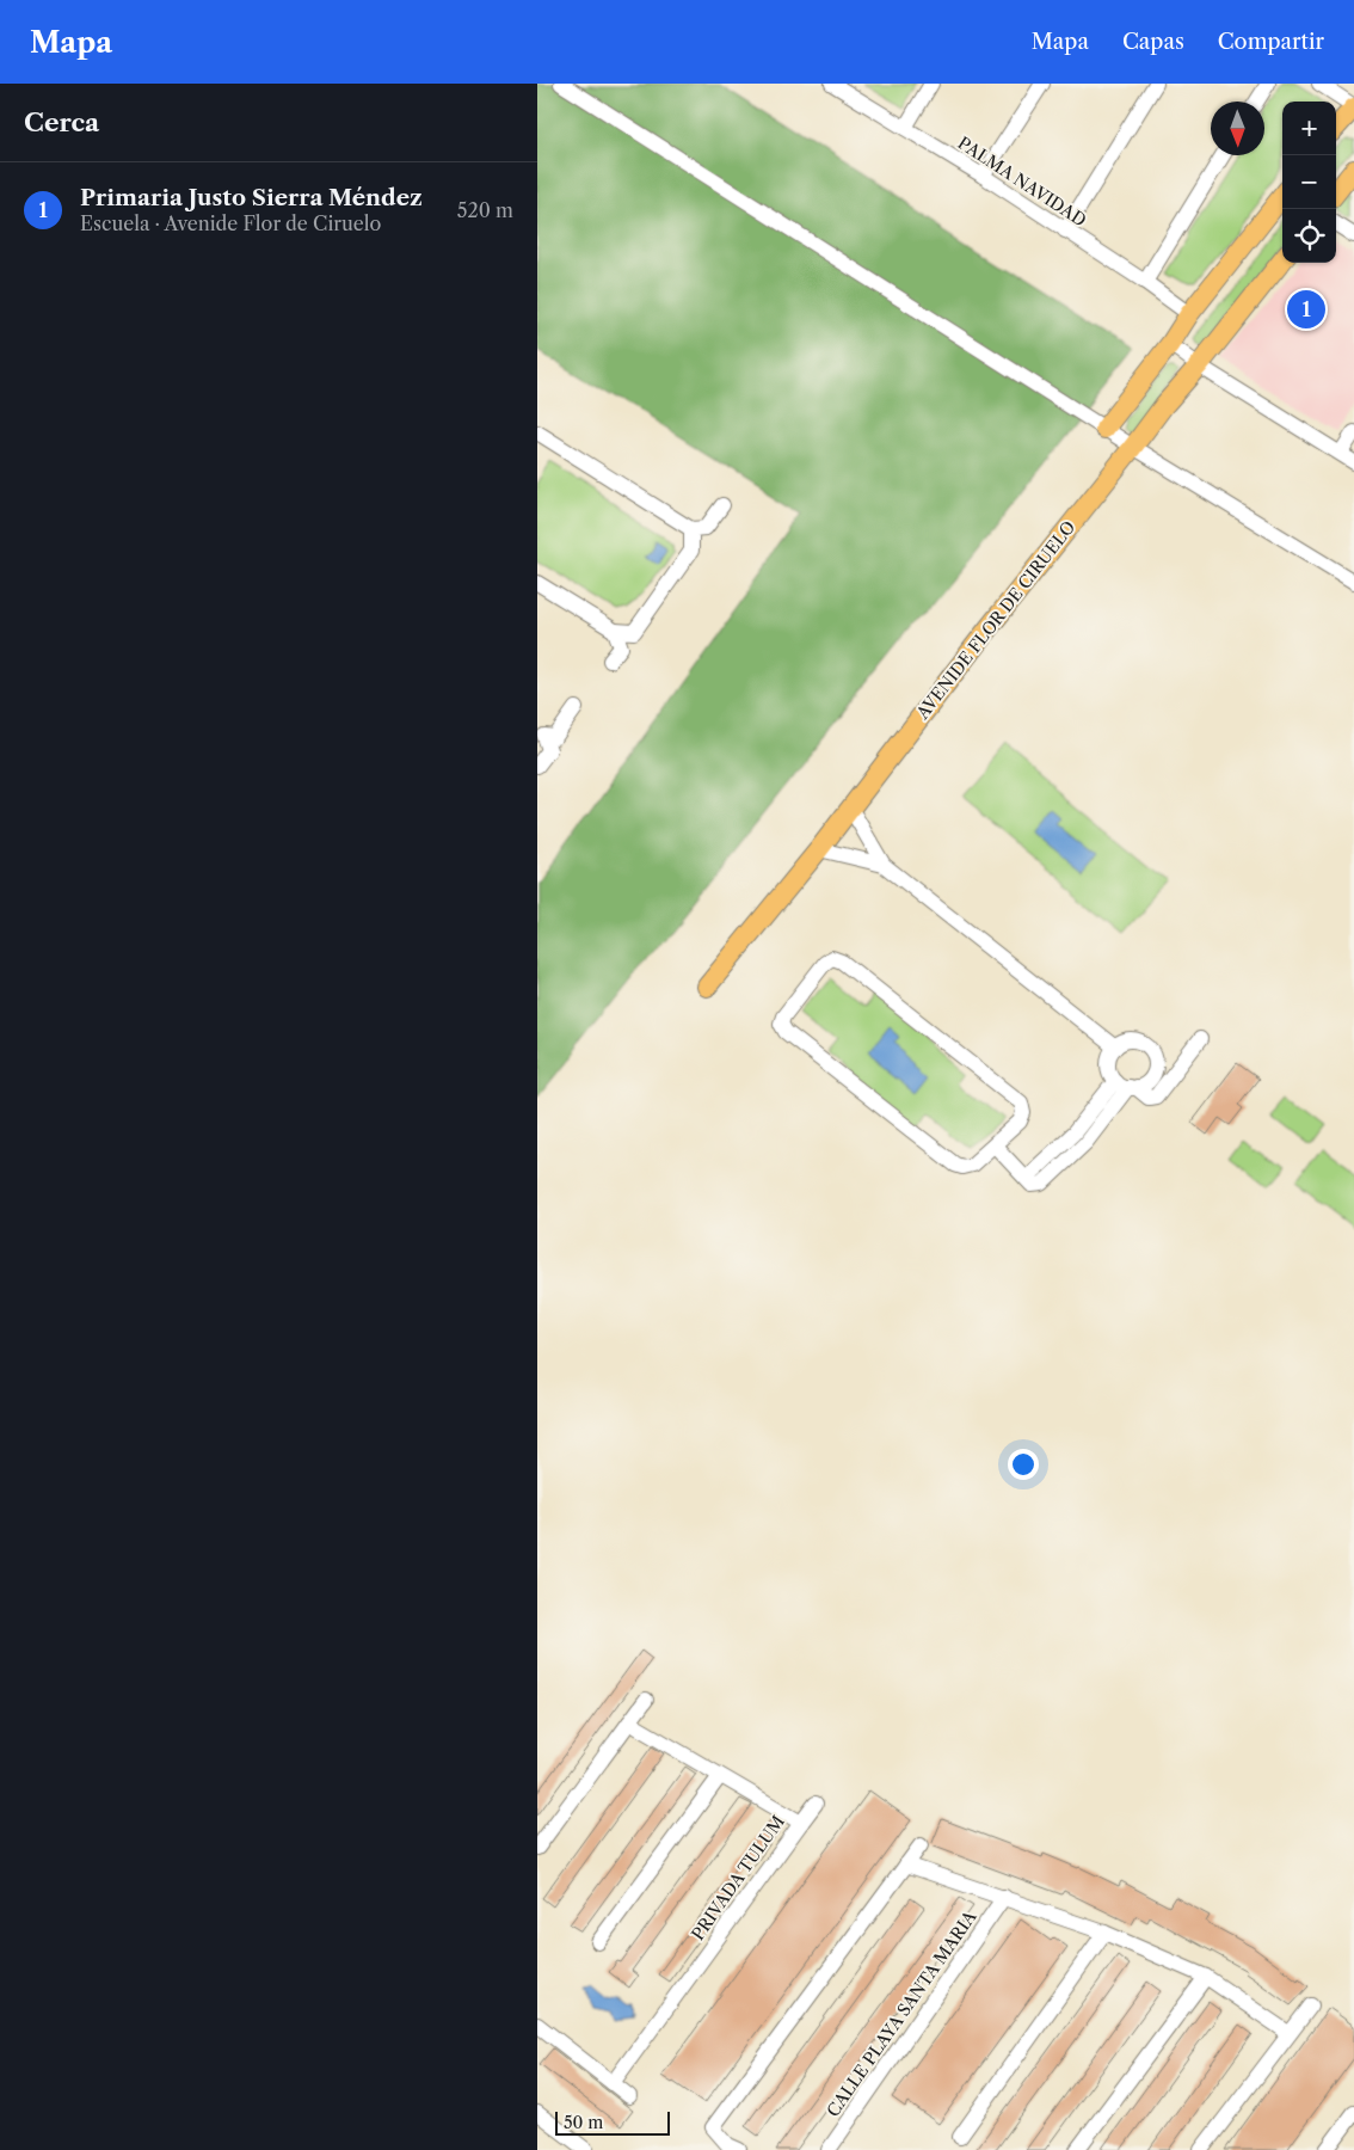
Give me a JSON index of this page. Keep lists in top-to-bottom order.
{
  "streets": {
    "main road": ["AVENIDE FLOR DE CIRUELO"],
    "street": ["PALMA NAVIDAD", "PRIVADA TULUM", "CALLE PLAYA SANTA MARIA"]
  },
  "scale_bar": "50 m",
  "north": "bottom",
  "page": {
    "header": "Mapa",
    "nav": ["Mapa", "Capas", "Compartir"],
    "heading": "Cerca",
    "map_buttons": ["+", "−"],
    "list": [
      {
        "mark": "1",
        "name": "Primaria Justo Sierra Méndez",
        "note": "Escuela · Avenide Flor de Ciruelo",
        "value": "520 m"
      }
    ],
    "pins": "1",
    "scale": "50 m"
  }
}
